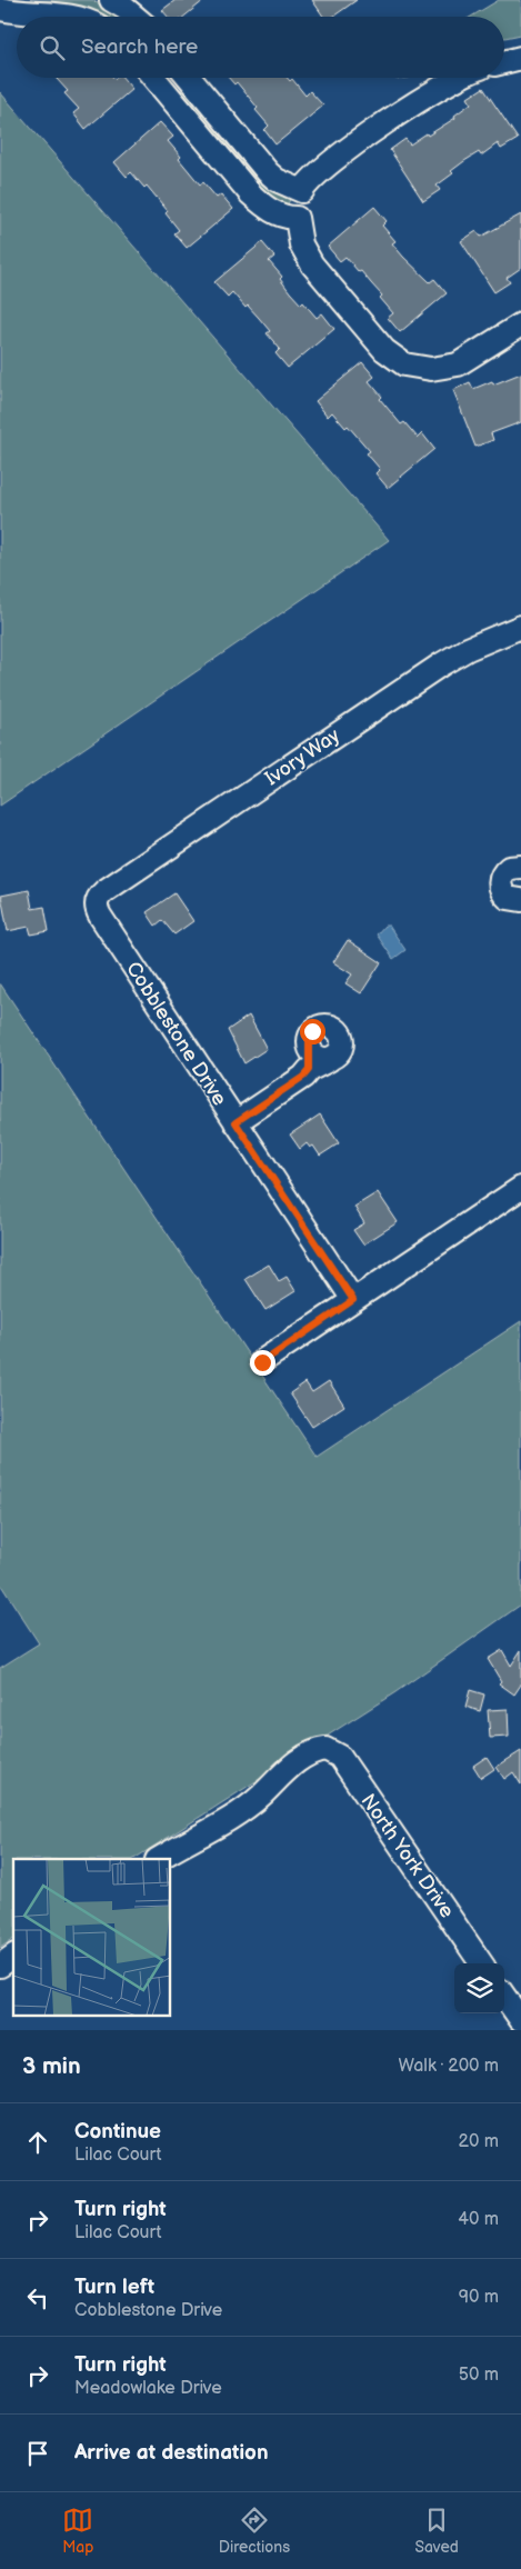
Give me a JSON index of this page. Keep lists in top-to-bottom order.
{
  "streets": {
    "street": ["Ivory Way", "Cobblestone Drive", "North York Drive"]
  },
  "crossings": [
    ["Ivory Way", "Cobblestone Drive"]
  ],
  "page": {
    "search": "Search here",
    "heading": ["3 min", "Walk · 200 m"],
    "list": [
      ["Continue", "Lilac Court", "20 m"],
      ["Turn right", "Lilac Court", "40 m"],
      ["Turn left", "Cobblestone Drive", "90 m"],
      ["Turn right", "Meadowlake Drive", "50 m"],
      "Arrive at destination"
    ],
    "nav": ["Map", "Directions", "Saved"]
  }
}
